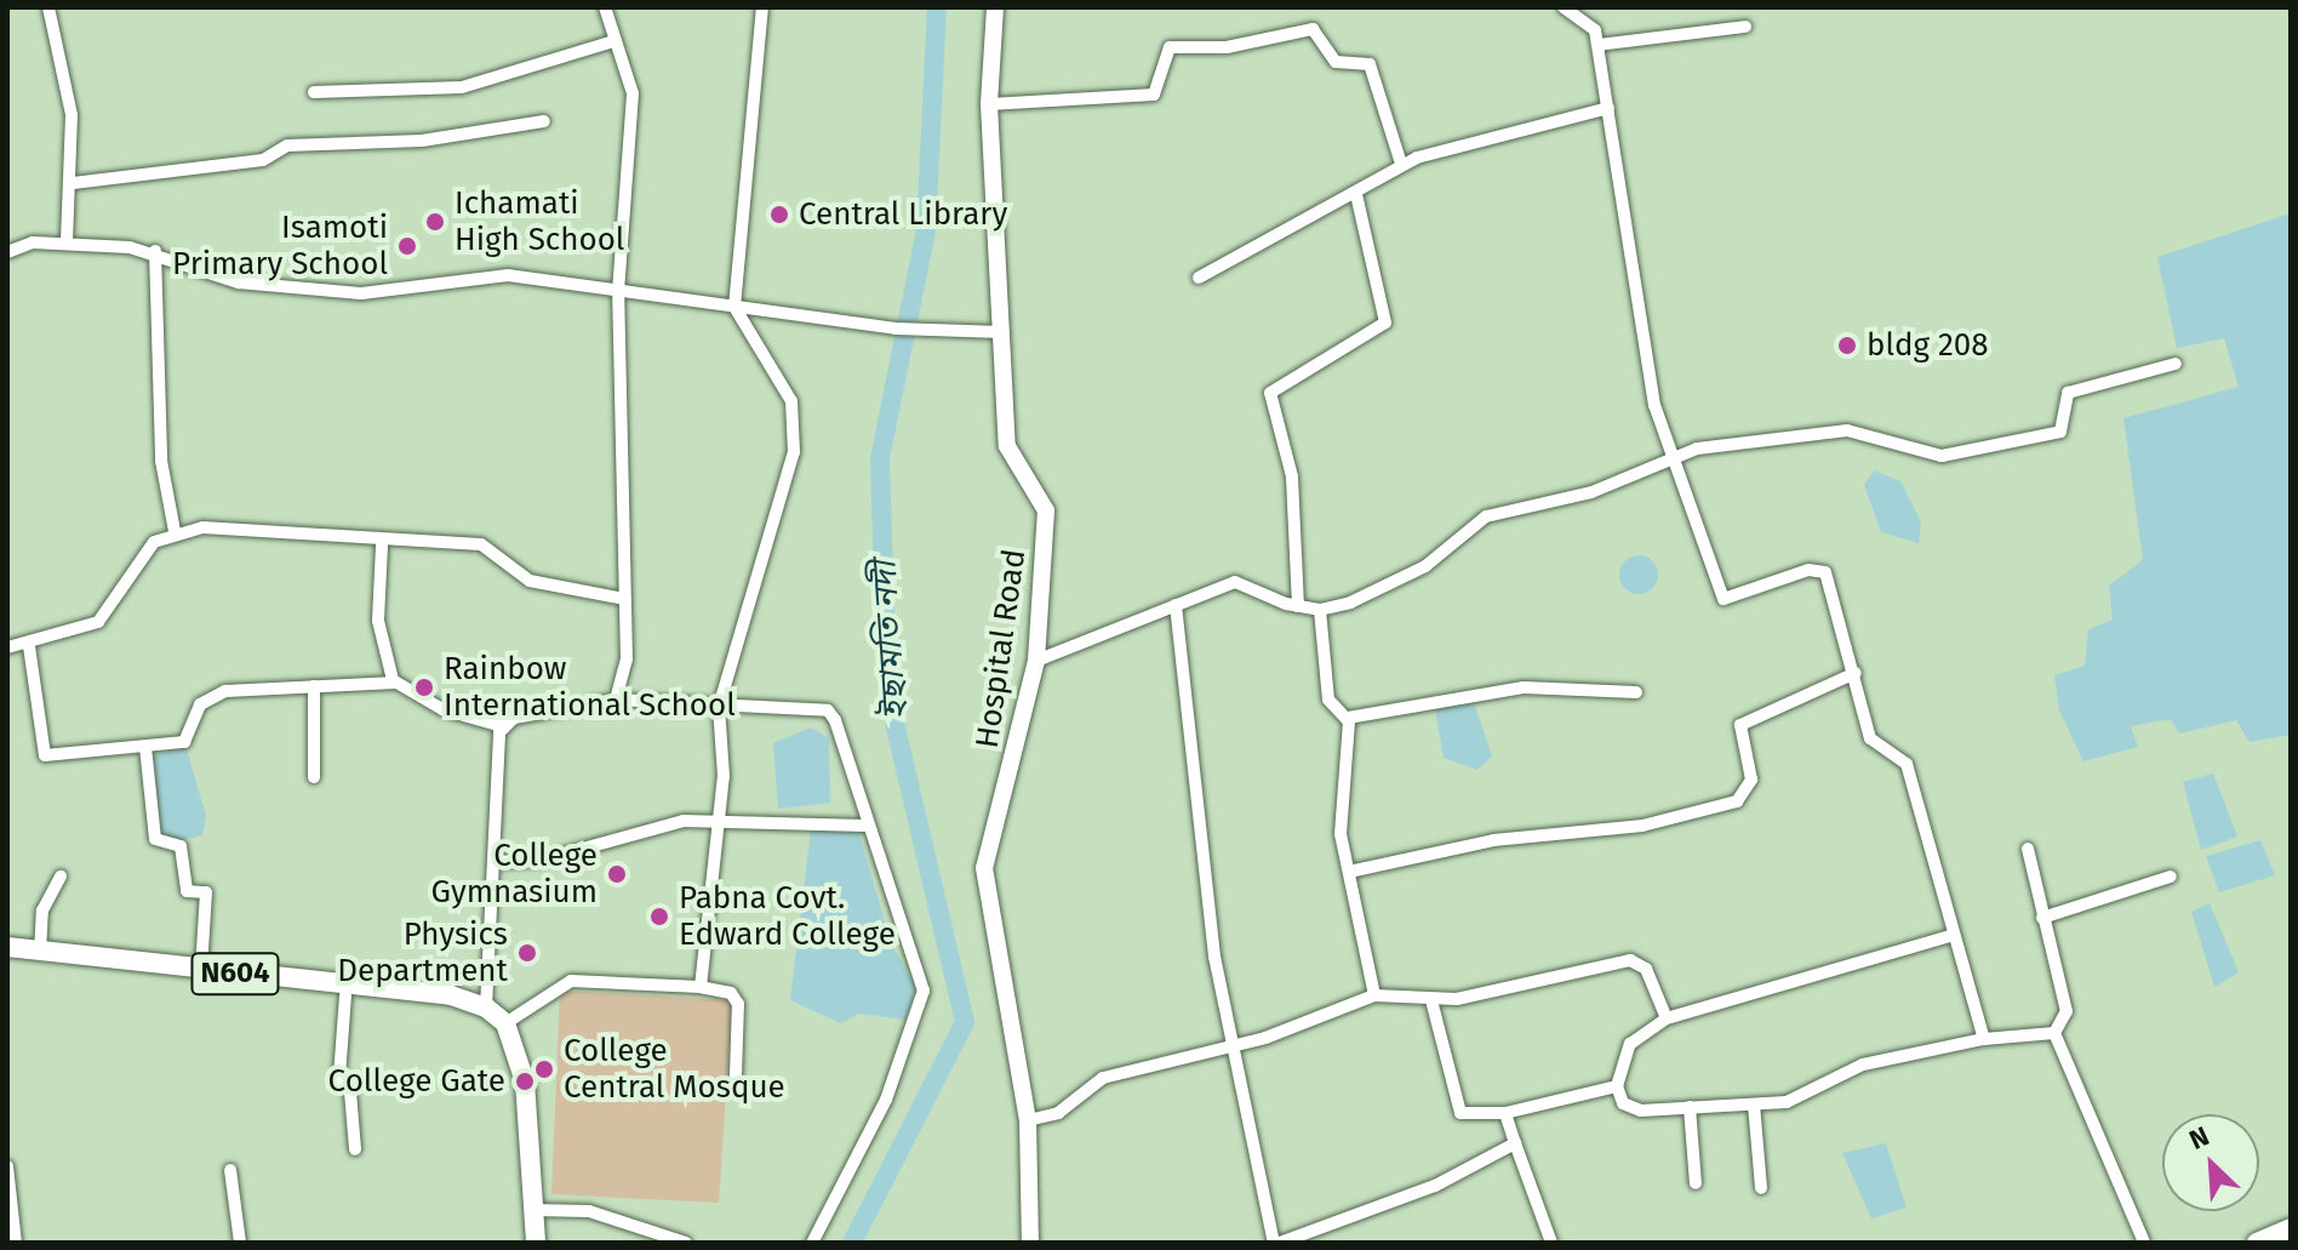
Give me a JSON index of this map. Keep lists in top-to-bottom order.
{
  "streets": {
    "main road": ["Hospital Road", "N604"]
  },
  "water": ["ইছামতি নদী"],
  "places": [
    "Central Library",
    "Ichamati High School",
    "Isamoti Primary School",
    "bldg 208",
    "Rainbow International School",
    "College Gymnasium",
    "Pabna Covt. Edward College",
    "Physics Department",
    "College Central Mosque",
    "College Gate"
  ],
  "north": "top left"
}
